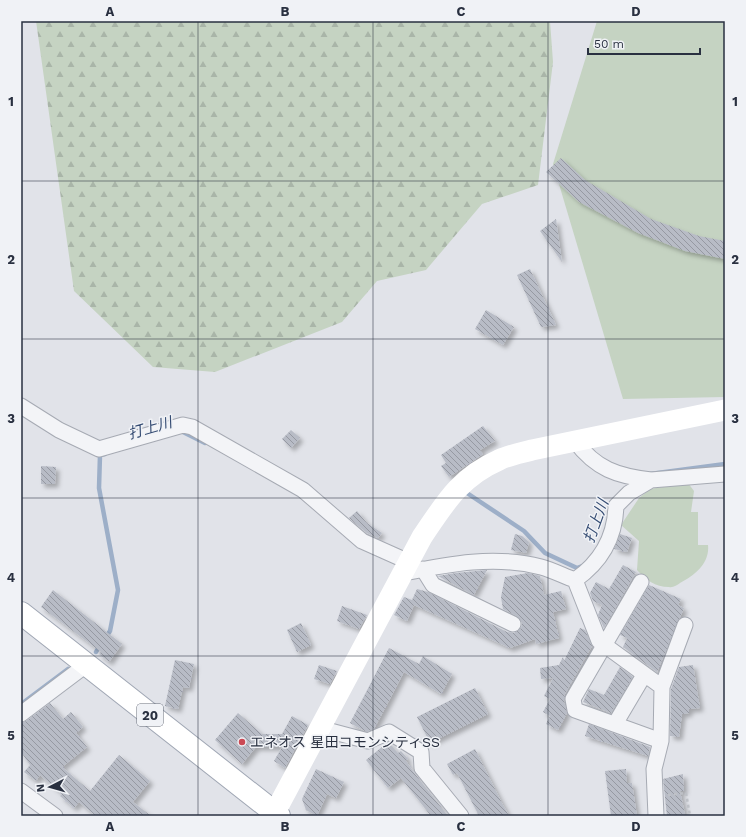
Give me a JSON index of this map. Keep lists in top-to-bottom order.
{
  "streets": {
    "main road": ["20"]
  },
  "water": ["打上川"],
  "places": ["エネオス 星田コモンシティSS"],
  "scale_bar": "50 m",
  "north": "left",
  "grid": {
    "columns": [
      "A",
      "B",
      "C",
      "D"
    ],
    "rows": [
      "1",
      "2",
      "3",
      "4",
      "5"
    ]
  }
}
